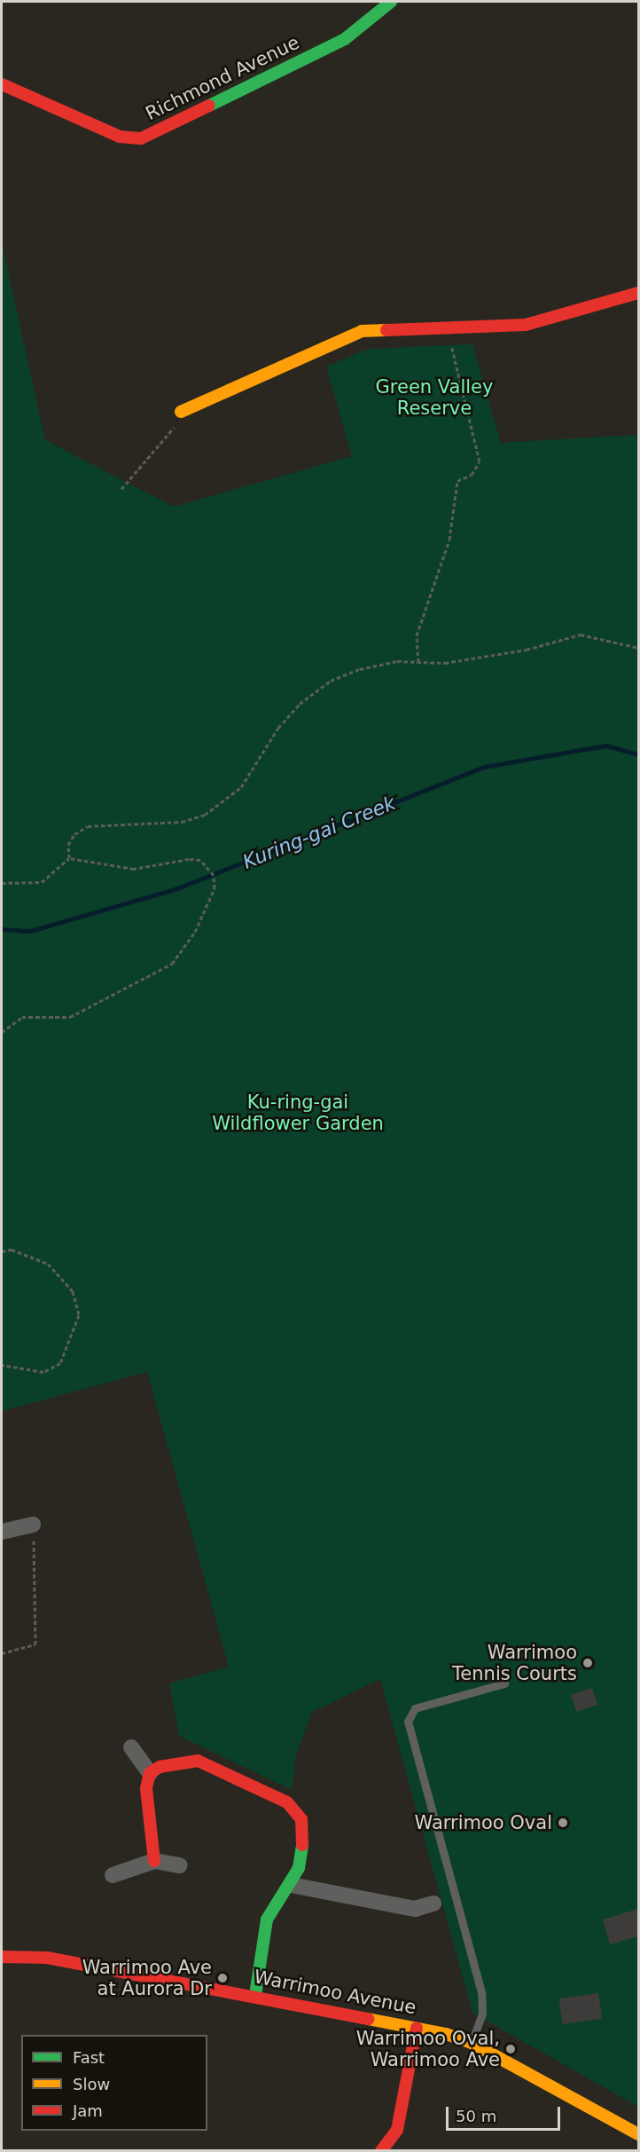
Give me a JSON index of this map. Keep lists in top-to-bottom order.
{
  "streets": {
    "street": ["Richmond Avenue", "Warrimoo Avenue"]
  },
  "water": ["Kuring-gai Creek"],
  "parks": ["Green Valley Reserve", "Ku-ring-gai Wildflower Garden"],
  "places": [
    "Warrimoo Tennis Courts",
    "Warrimoo Oval",
    "Warrimoo Ave at Aurora Dr",
    "Warrimoo Oval, Warrimoo Ave"
  ],
  "legend": ["Fast", "Slow", "Jam"],
  "scale_bar": "50 m"
}
